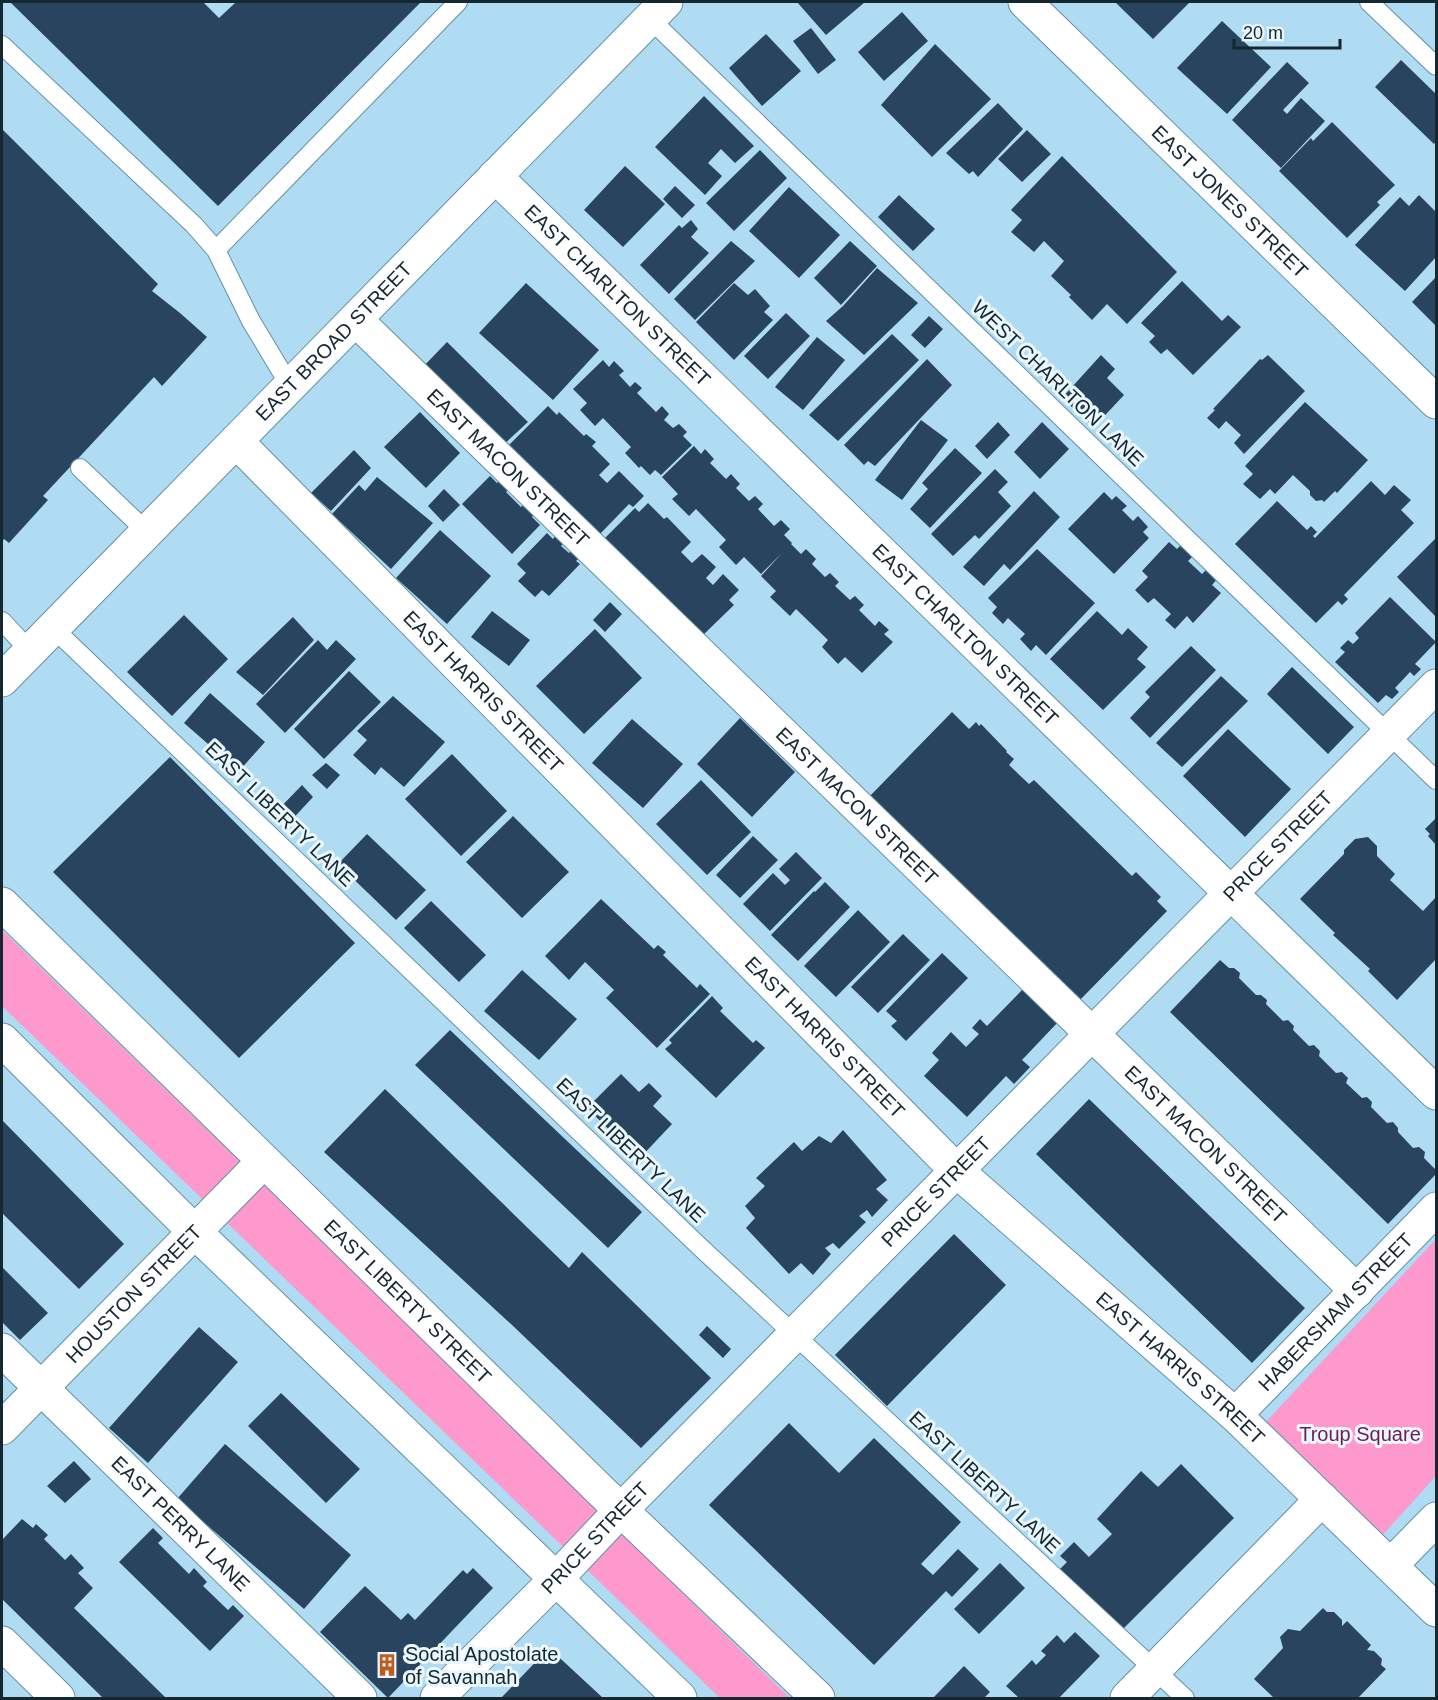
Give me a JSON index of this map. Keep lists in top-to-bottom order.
{
  "streets": {
    "street": [
      "EAST JONES STREET",
      "EAST CHARLTON STREET",
      "EAST BROAD STREET",
      "EAST MACON STREET",
      "EAST HARRIS STREET",
      "PRICE STREET",
      "HOUSTON STREET",
      "EAST LIBERTY STREET",
      "HABERSHAM STREET",
      "EAST PERRY LANE"
    ],
    "lane": ["WEST CHARLTON LANE", "EAST LIBERTY LANE"]
  },
  "crossings": [
    ["EAST CHARLTON STREET", "EAST BROAD STREET"],
    ["EAST CHARLTON STREET", "PRICE STREET"],
    ["EAST BROAD STREET", "WEST CHARLTON LANE"],
    ["EAST BROAD STREET", "EAST MACON STREET"],
    ["EAST BROAD STREET", "EAST HARRIS STREET"],
    ["EAST BROAD STREET", "EAST LIBERTY LANE"],
    ["WEST CHARLTON LANE", "PRICE STREET"],
    ["EAST MACON STREET", "PRICE STREET"],
    ["EAST MACON STREET", "HABERSHAM STREET"],
    ["EAST HARRIS STREET", "PRICE STREET"],
    ["EAST HARRIS STREET", "HABERSHAM STREET"],
    ["EAST LIBERTY LANE", "PRICE STREET"],
    ["PRICE STREET", "EAST LIBERTY STREET"],
    ["HOUSTON STREET", "EAST LIBERTY STREET"],
    ["HOUSTON STREET", "EAST PERRY LANE"]
  ],
  "parks": ["Troup Square"],
  "places": {
    "building": ["Social Apostolate of Savannah"]
  },
  "scale_bar": "20 m"
}
